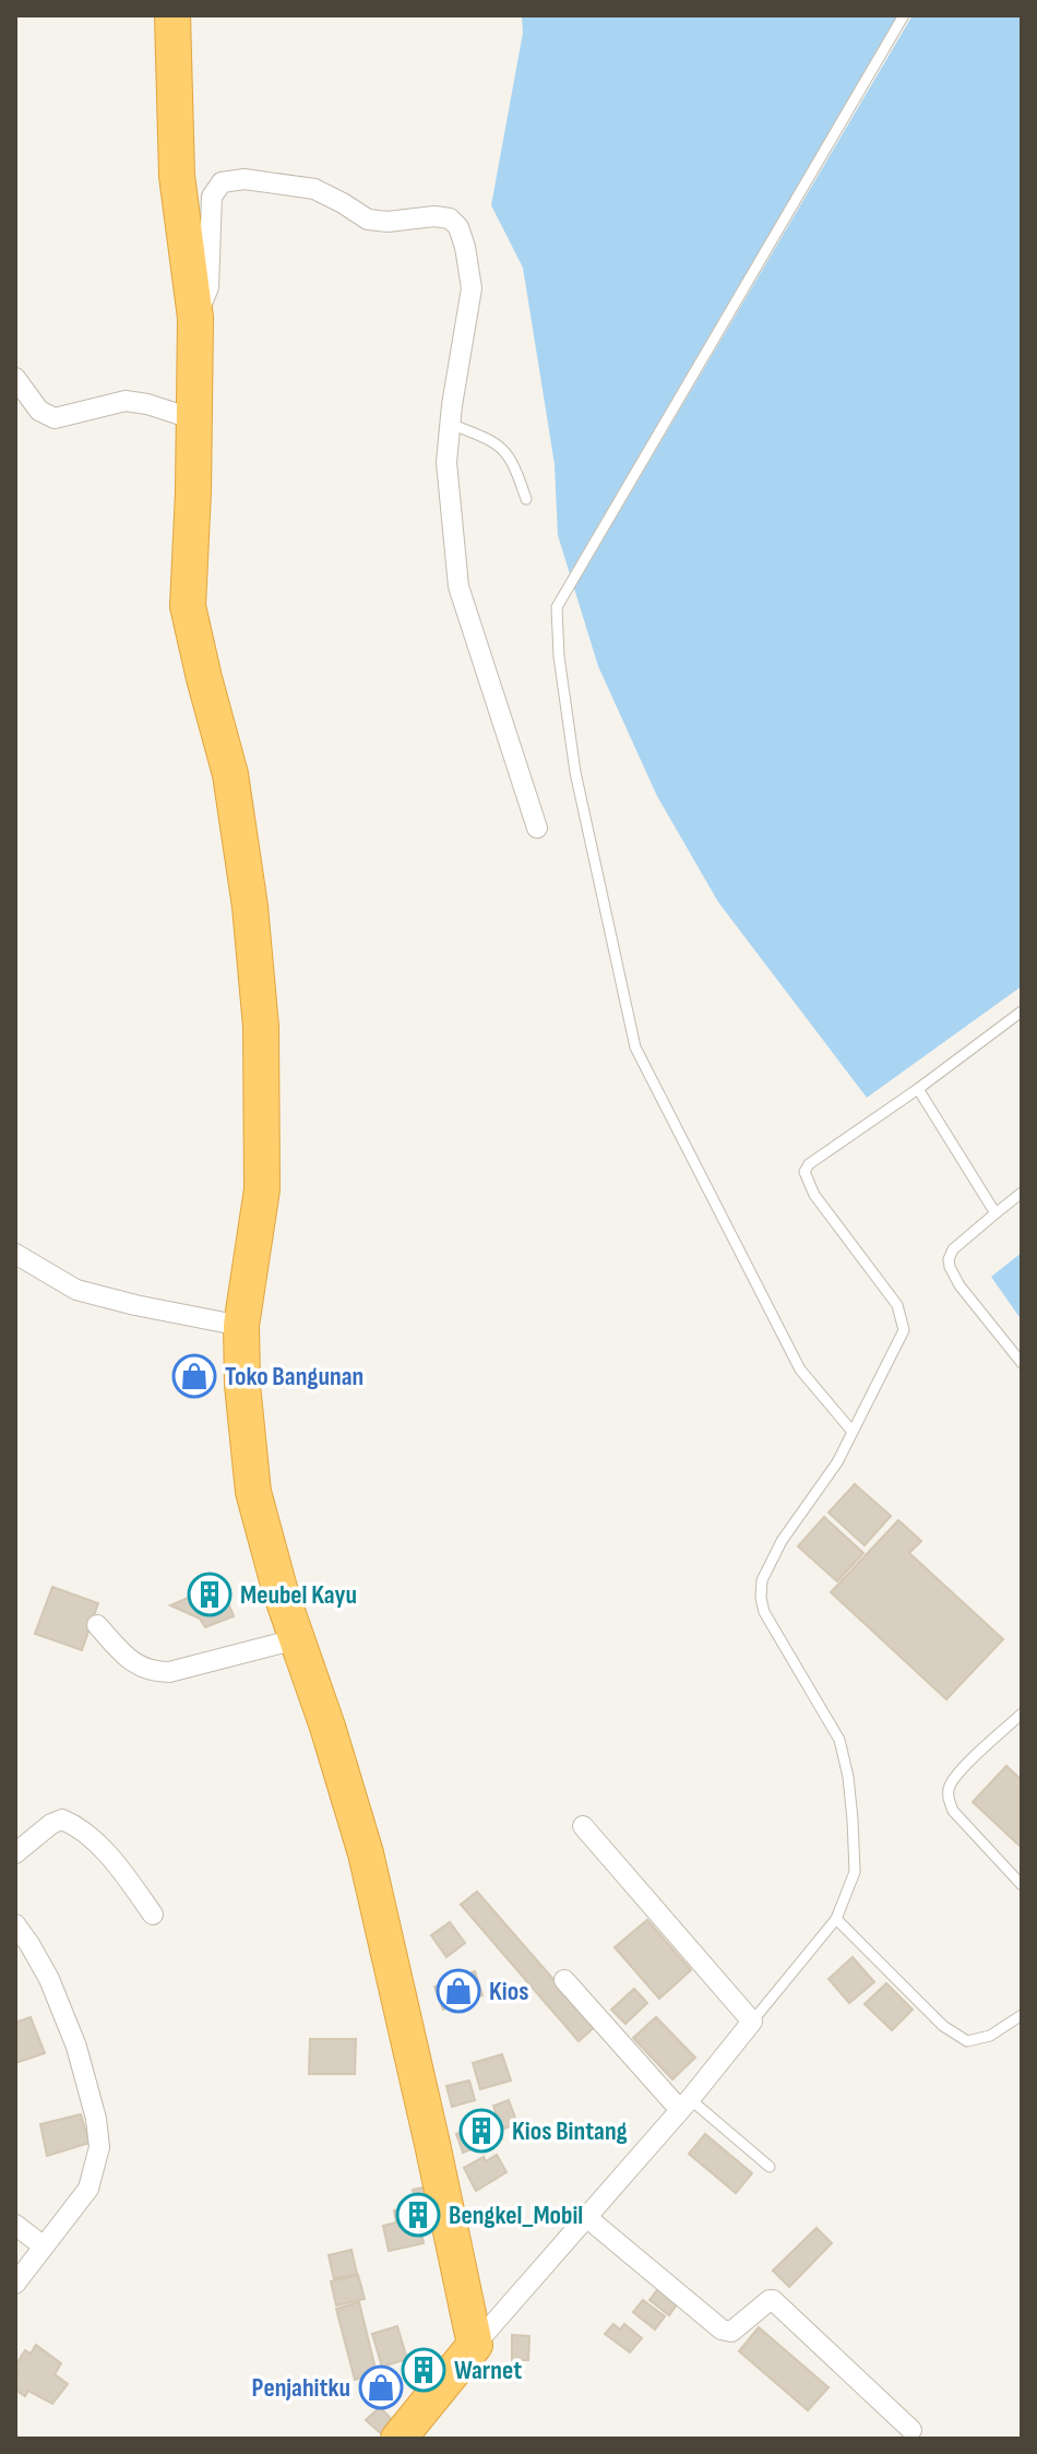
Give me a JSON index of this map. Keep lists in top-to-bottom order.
{
  "places": {
    "shop": ["Toko Bangunan", "Kios", "Penjahitku"],
    "building": [
      "Meubel Kayu",
      "Kios Bintang",
      "Bengkel_Mobil",
      "Warnet"
    ]
  }
}
